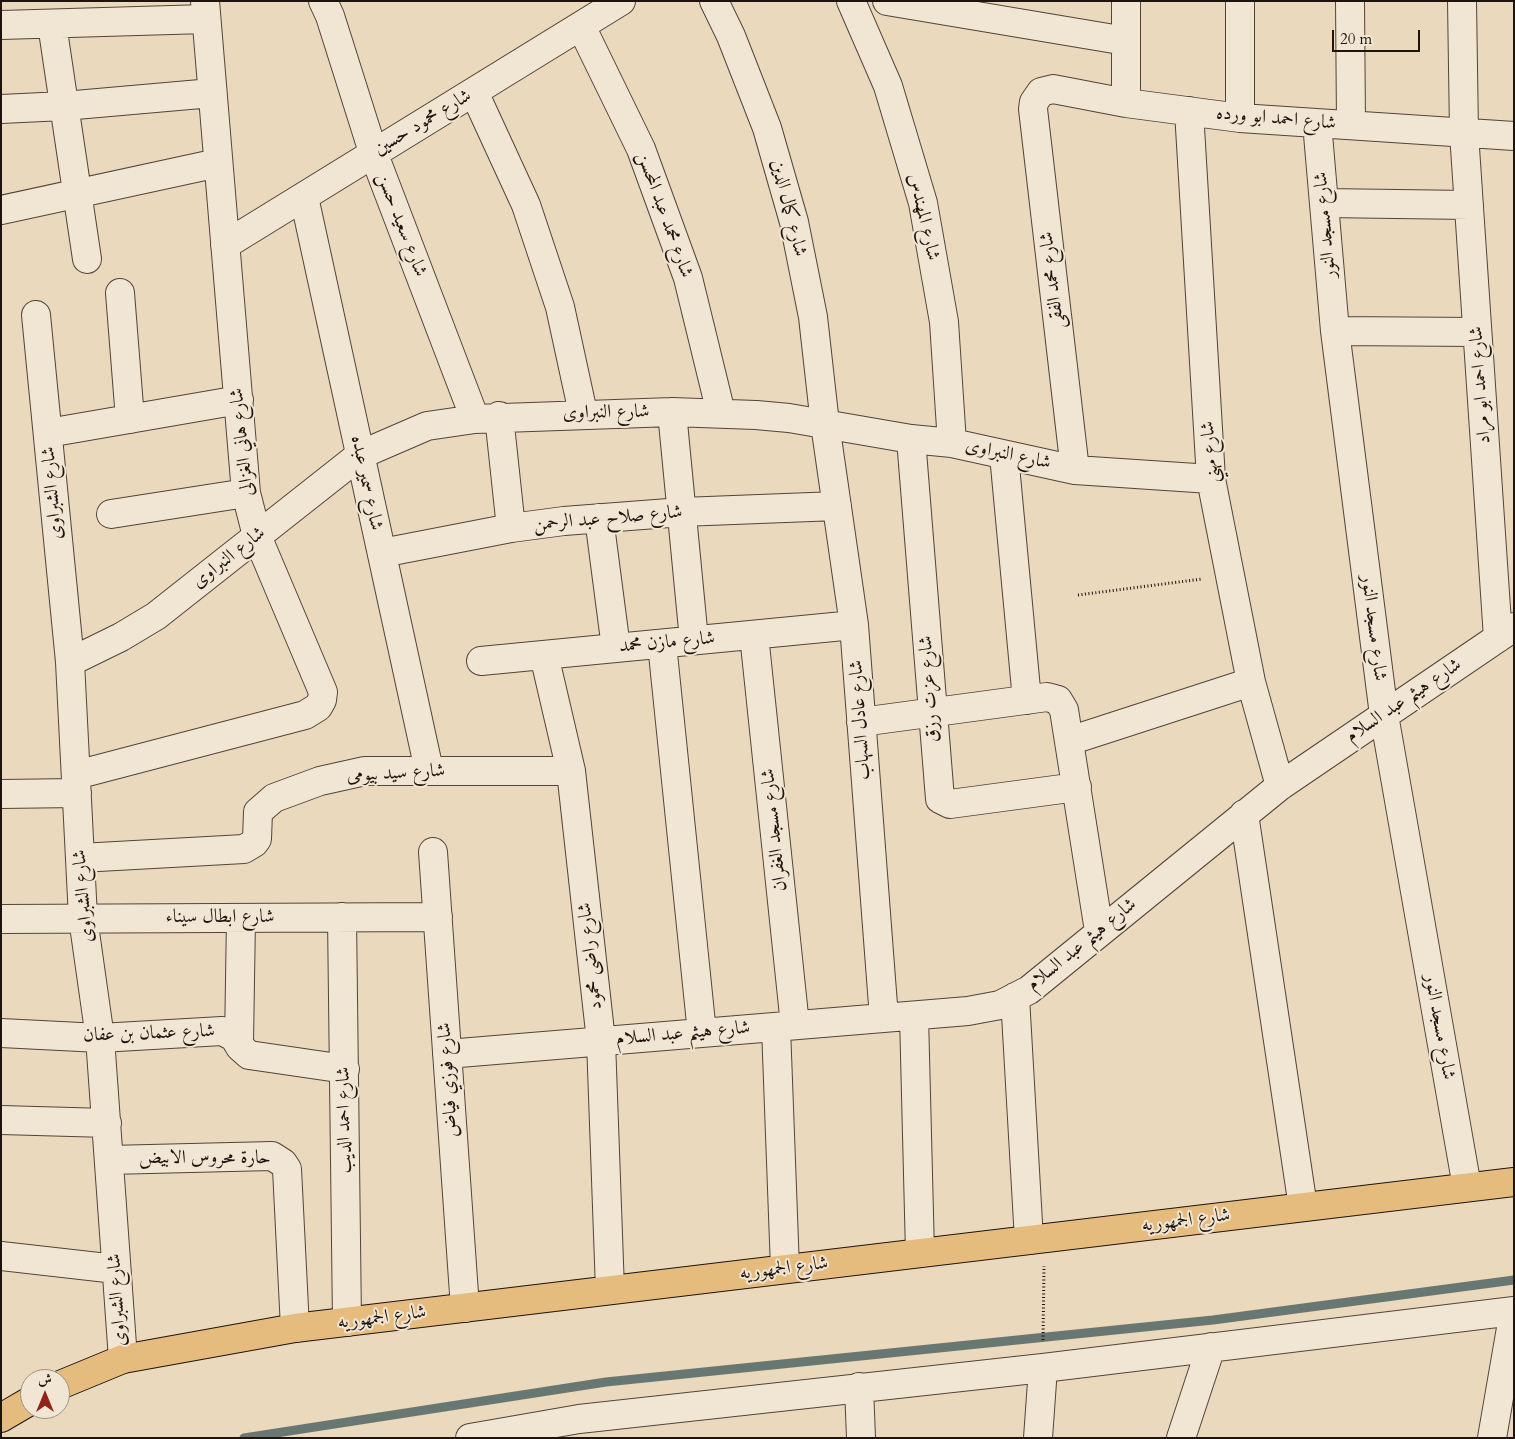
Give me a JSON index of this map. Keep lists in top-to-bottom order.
{
  "streets": {
    "main road": ["شارع الجمهوريه"],
    "street": [
      "شارع احمد ابو ورده",
      "شارع محمود حسين",
      "شارع كمال الدين",
      "شارع محمد عبد المحسن",
      "شارع المهندس",
      "شارع سعيد حسن",
      "شارع مسجد النور",
      "شارع محمد الفقى",
      "شارع احمد ابو مراد",
      "شارع النبراوى",
      "شارع هاني الغزالى",
      "شارع مهني",
      "شارع سمير عبده",
      "شارع الشبراوى",
      "شارع صلاح عبد الرحمن",
      "شارع مازن محمد",
      "شارع عزت رزق",
      "شارع هيثم عبد السلام",
      "شارع عادل السهاب",
      "شارع سيد بيومى",
      "شارع مسجد الغفران",
      "شارع ابطال سيناء",
      "شارع راضى محمود",
      "شارع عثمان بن عفان",
      "شارع فوزي فياض",
      "شارع احمد الديب",
      "حارة محروس الابيض"
    ]
  },
  "crossings": [
    ["شارع احمد ابو ورده", "شارع مسجد النور"],
    ["شارع احمد ابو ورده", "شارع محمد الفقى"],
    ["شارع احمد ابو ورده", "شارع احمد ابو مراد"],
    ["شارع احمد ابو ورده", "شارع مهني"],
    ["شارع محمود حسين", "شارع محمد عبد المحسن"],
    ["شارع محمود حسين", "شارع سعيد حسن"],
    ["شارع محمود حسين", "شارع هاني الغزالى"],
    ["شارع محمود حسين", "شارع سمير عبده"],
    ["شارع كمال الدين", "شارع النبراوى"],
    ["شارع كمال الدين", "شارع عادل السهاب"],
    ["شارع محمد عبد المحسن", "شارع النبراوى"],
    ["شارع المهندس", "شارع النبراوى"],
    ["شارع سعيد حسن", "شارع النبراوى"],
    ["شارع سعيد حسن", "شارع صلاح عبد الرحمن"],
    ["شارع مسجد النور", "شارع هيثم عبد السلام"],
    ["شارع مسجد النور", "شارع الجمهوريه"],
    ["شارع محمد الفقى", "شارع النبراوى"],
    ["شارع احمد ابو مراد", "شارع هيثم عبد السلام"],
    ["شارع النبراوى", "شارع هاني الغزالى"],
    ["شارع النبراوى", "شارع مهني"],
    ["شارع النبراوى", "شارع سمير عبده"],
    ["شارع النبراوى", "شارع الشبراوى"],
    ["شارع النبراوى", "شارع عزت رزق"],
    ["شارع النبراوى", "شارع عادل السهاب"],
    ["شارع هاني الغزالى", "شارع الشبراوى"],
    ["شارع مهني", "شارع هيثم عبد السلام"],
    ["شارع سمير عبده", "شارع صلاح عبد الرحمن"],
    ["شارع سمير عبده", "شارع سيد بيومى"],
    ["شارع الشبراوى", "شارع سيد بيومى"],
    ["شارع الشبراوى", "شارع ابطال سيناء"],
    ["شارع الشبراوى", "شارع عثمان بن عفان"],
    ["شارع الشبراوى", "حارة محروس الابيض"],
    ["شارع الشبراوى", "شارع الجمهوريه"],
    ["شارع صلاح عبد الرحمن", "شارع عادل السهاب"],
    ["شارع مازن محمد", "شارع عادل السهاب"],
    ["شارع مازن محمد", "شارع مسجد الغفران"],
    ["شارع مازن محمد", "شارع راضى محمود"],
    ["شارع هيثم عبد السلام", "شارع عادل السهاب"],
    ["شارع هيثم عبد السلام", "شارع مسجد الغفران"],
    ["شارع هيثم عبد السلام", "شارع راضى محمود"],
    ["شارع هيثم عبد السلام", "شارع فوزي فياض"],
    ["شارع سيد بيومى", "شارع راضى محمود"],
    ["شارع مسجد الغفران", "شارع الجمهوريه"],
    ["شارع ابطال سيناء", "شارع فوزي فياض"],
    ["شارع ابطال سيناء", "شارع احمد الديب"],
    ["شارع راضى محمود", "شارع الجمهوريه"],
    ["شارع عثمان بن عفان", "شارع احمد الديب"],
    ["شارع فوزي فياض", "شارع الجمهوريه"],
    ["شارع احمد الديب", "شارع الجمهوريه"],
    ["حارة محروس الابيض", "شارع الجمهوريه"]
  ],
  "scale_bar": "20 m",
  "north": "top"
}
